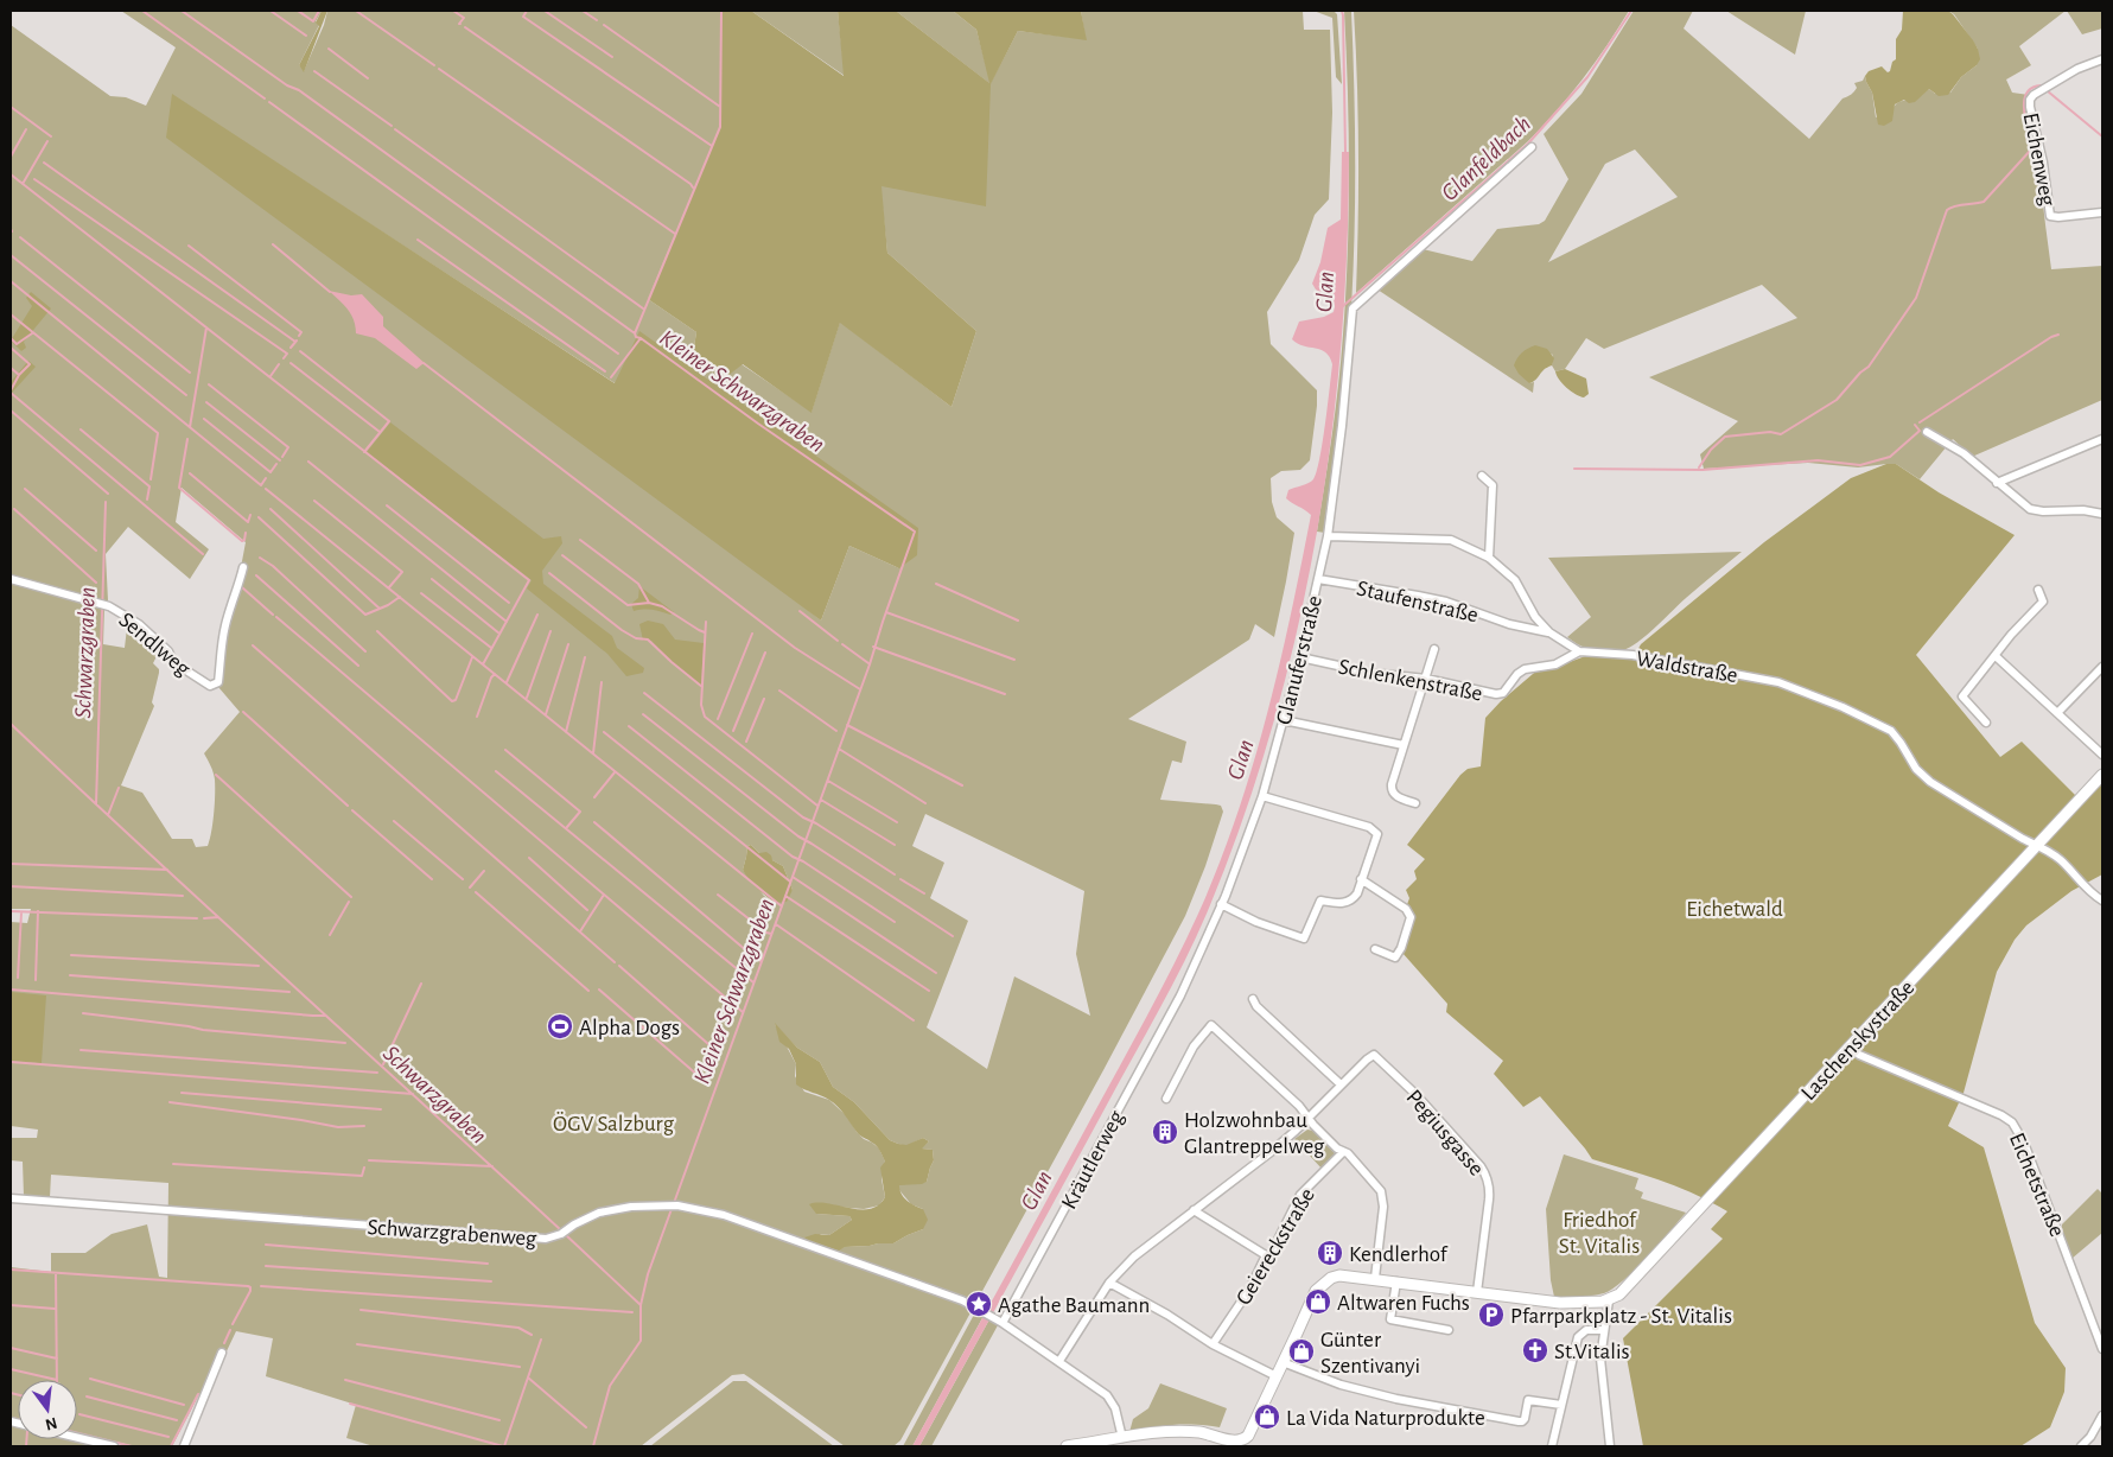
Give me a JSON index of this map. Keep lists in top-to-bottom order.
{
  "streets": {
    "street": [
      "Eichenweg",
      "Staufenstraße",
      "Sendlweg",
      "Glanuferstraße",
      "Waldstraße",
      "Schlenkenstraße",
      "Laschenskystraße",
      "Pegiusgasse",
      "Kräutlerweg",
      "Eichetstraße",
      "Schwarzgrabenweg",
      "Geiereckstraße"
    ]
  },
  "crossings": [
    ["Staufenstraße", "Glanuferstraße"],
    ["Staufenstraße", "Waldstraße"],
    ["Glanuferstraße", "Waldstraße"],
    ["Glanuferstraße", "Schlenkenstraße"],
    ["Glanuferstraße", "Kräutlerweg"],
    ["Waldstraße", "Schlenkenstraße"],
    ["Waldstraße", "Laschenskystraße"],
    ["Laschenskystraße", "Eichetstraße"],
    ["Kräutlerweg", "Schwarzgrabenweg"]
  ],
  "water": [
    "Glanfeldbach",
    "Glan",
    "Kleiner Schwarzgraben",
    "Schwarzgraben"
  ],
  "parks": ["Eichetwald", "ÖGV Salzburg", "Friedhof St. Vitalis"],
  "places": {
    "sports": ["Alpha Dogs"],
    "building": ["Holzwohnbau Glantreppelweg", "Kendlerhof"],
    "shop": ["Altwaren Fuchs", "Günter Szentivanyi", "La Vida Naturprodukte"],
    "place": ["Agathe Baumann"],
    "parking": ["Pfarrparkplatz - St. Vitalis"],
    "church": ["St.Vitalis"]
  },
  "north": "bottom"
}
